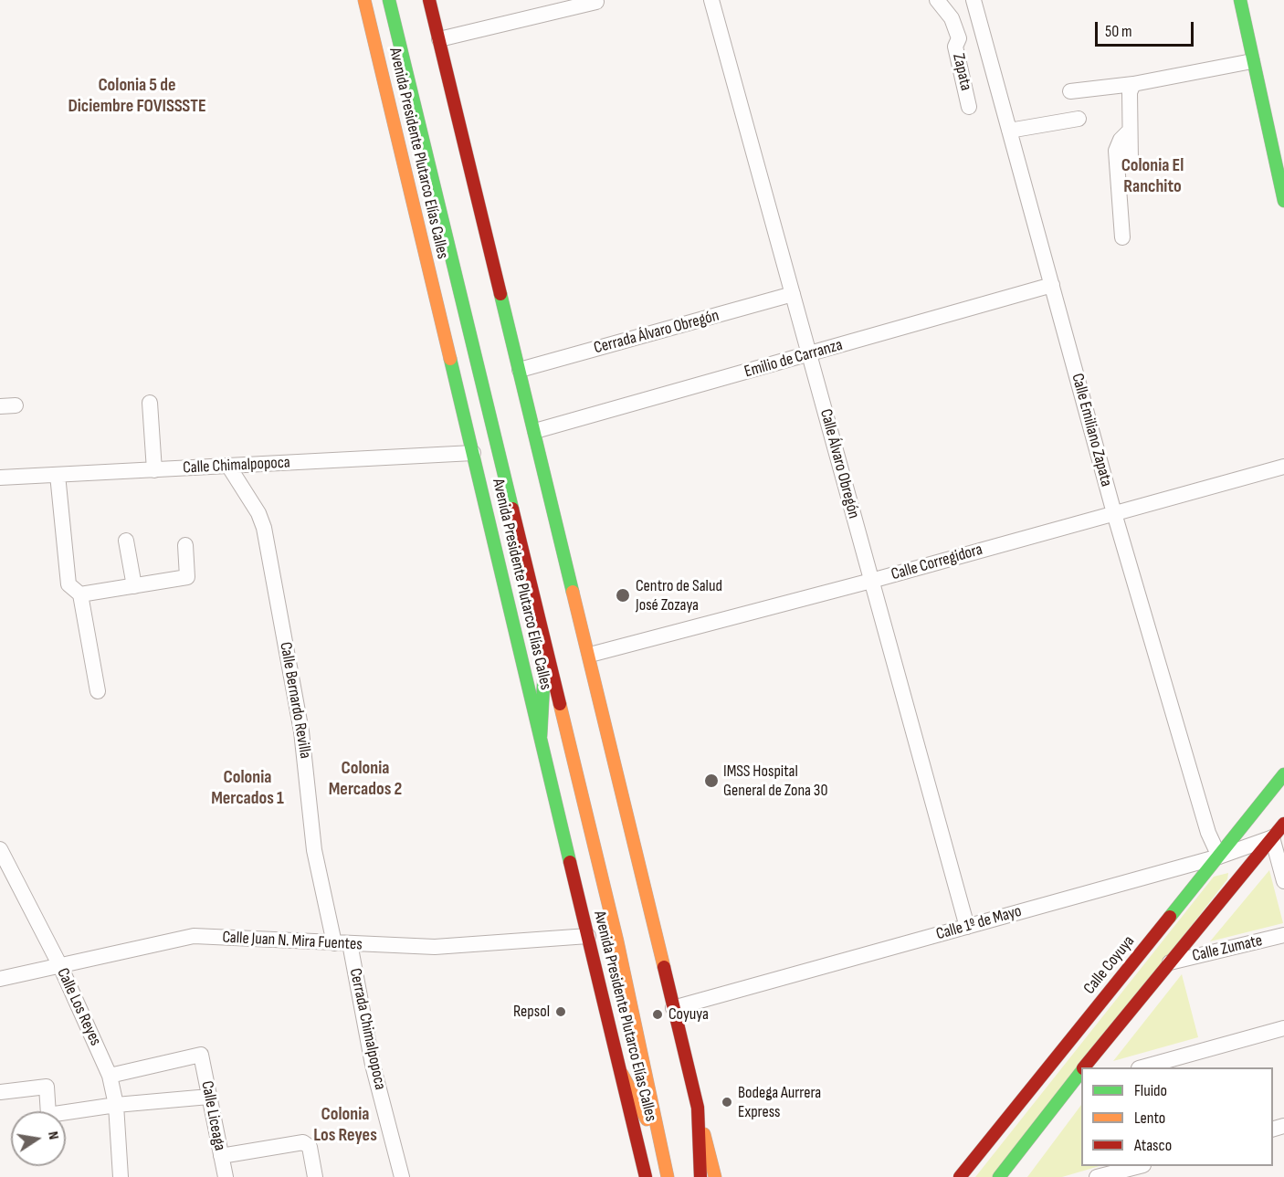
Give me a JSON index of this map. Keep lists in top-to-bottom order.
{
  "streets": {
    "main road": ["Avenida Presidente Plutarco Elías Calles", "Calle Coyuya"],
    "street": [
      "Zapata",
      "Cerrada Álvaro Obregón",
      "Emilio de Carranza",
      "Calle Emiliano Zapata",
      "Calle Álvaro Obregón",
      "Calle Chimalpopoca",
      "Calle Corregidora",
      "Calle Bernardo Revilla",
      "Calle 1º de Mayo",
      "Calle Juan N. Mira Fuentes",
      "Calle Zumate",
      "Calle Los Reyes",
      "Cerrada Chimalpopoca",
      "Calle Liceaga"
    ]
  },
  "crossings": [
    ["Avenida Presidente Plutarco Elías Calles", "Calle Chimalpopoca"],
    ["Avenida Presidente Plutarco Elías Calles", "Calle Juan N. Mira Fuentes"],
    ["Cerrada Álvaro Obregón", "Calle Álvaro Obregón"],
    ["Emilio de Carranza", "Calle Emiliano Zapata"],
    ["Emilio de Carranza", "Calle Álvaro Obregón"],
    ["Calle Emiliano Zapata", "Calle Corregidora"],
    ["Calle Emiliano Zapata", "Calle 1º de Mayo"],
    ["Calle Emiliano Zapata", "Calle Coyuya"],
    ["Calle Álvaro Obregón", "Calle Corregidora"],
    ["Calle Álvaro Obregón", "Calle 1º de Mayo"],
    ["Calle Chimalpopoca", "Calle Bernardo Revilla"],
    ["Calle Bernardo Revilla", "Calle Juan N. Mira Fuentes"],
    ["Calle 1º de Mayo", "Calle Coyuya"],
    ["Calle Juan N. Mira Fuentes", "Calle Los Reyes"],
    ["Calle Juan N. Mira Fuentes", "Cerrada Chimalpopoca"],
    ["Calle Los Reyes", "Calle Liceaga"]
  ],
  "districts": [
    "Colonia 5 de Diciembre FOVISSSTE",
    "Colonia El Ranchito",
    "Colonia Mercados 2",
    "Colonia Mercados 1",
    "Colonia Los Reyes"
  ],
  "places": [
    "Centro de Salud José Zozaya",
    "IMSS Hospital General de Zona 30",
    "Repsol",
    "Coyuya",
    "Bodega Aurrera Express"
  ],
  "legend": ["Fluido", "Lento", "Atasco"],
  "scale_bar": "50 m",
  "north": "right"
}
